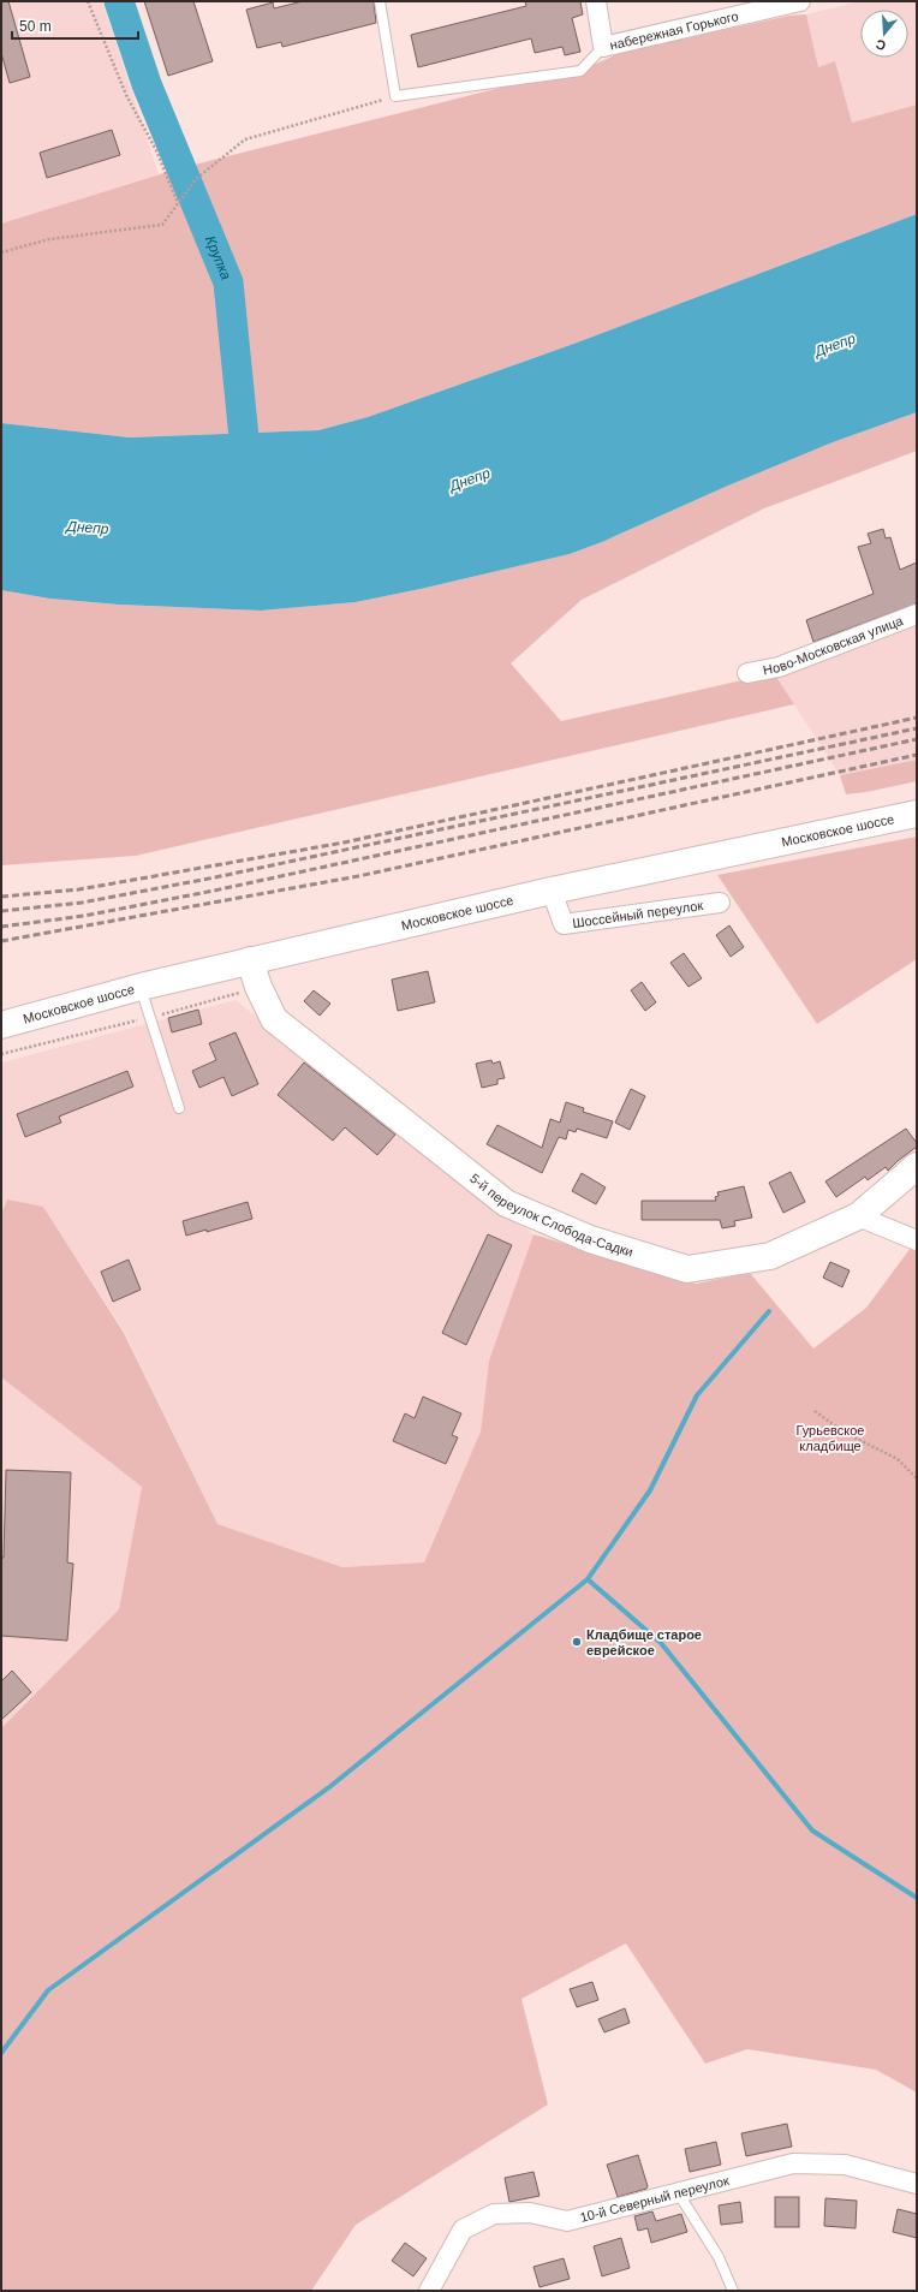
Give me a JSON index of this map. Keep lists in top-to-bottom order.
{
  "streets": {
    "main road": ["Московское шоссе", "5-й переулок Слобода-Садки"],
    "street": [
      "набережная Горького",
      "Ново-Московская улица",
      "Шоссейный переулок",
      "10-й Северный переулок"
    ]
  },
  "crossings": [
    ["Московское шоссе", "Шоссейный переулок"],
    ["Московское шоссе", "5-й переулок Слобода-Садки"]
  ],
  "water": ["Крупка", "Днепр"],
  "parks": ["Гурьевское кладбище"],
  "places": ["Кладбище старое еврейское"],
  "scale_bar": "50 m",
  "north": "bottom"
}
